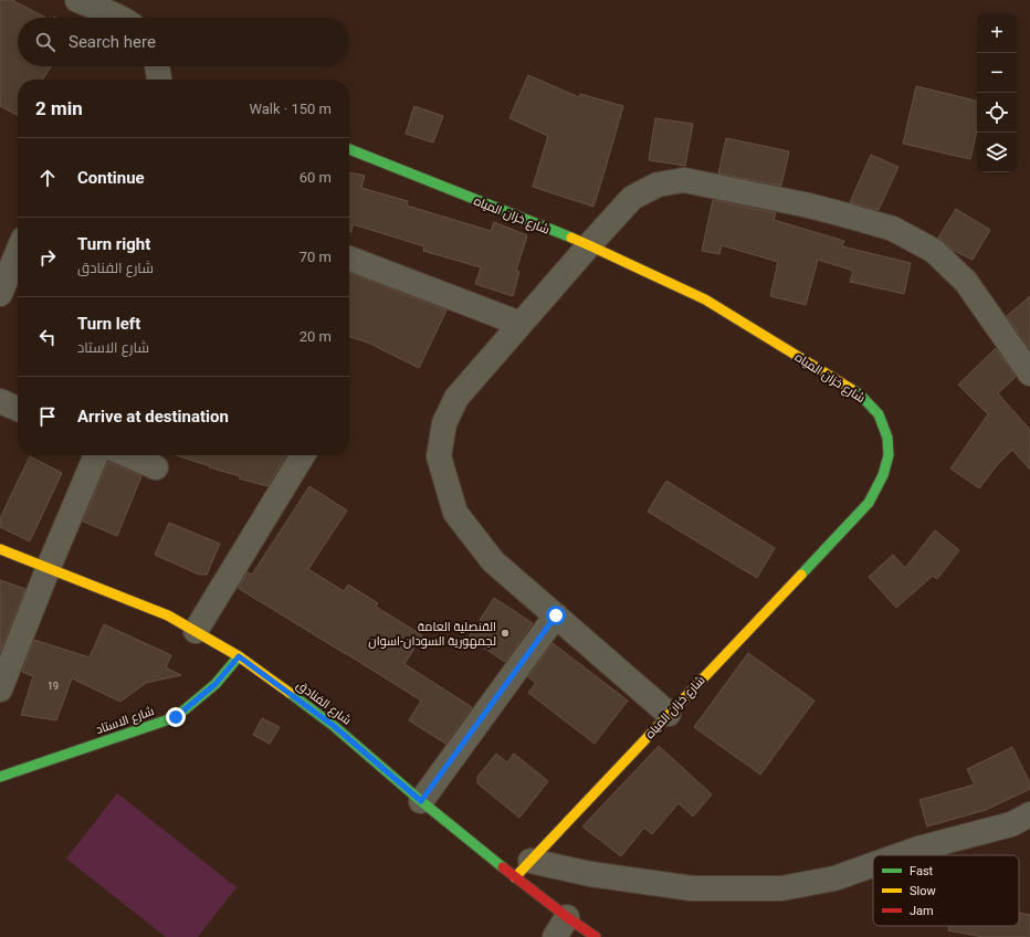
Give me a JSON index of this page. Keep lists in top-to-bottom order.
{
  "streets": {
    "street": ["شارع خزان المياه", "شارع الفنادق", "شارع الاستاد"]
  },
  "crossings": [
    ["شارع خزان المياه", "شارع الفنادق"],
    ["شارع الفنادق", "شارع الاستاد"]
  ],
  "places": ["القنصلية العامة لجمهورية السودان-اسوان"],
  "house_numbers": ["19"],
  "legend": ["Fast", "Slow", "Jam"],
  "page": {
    "map_buttons": ["+", "−"],
    "search": "Search here",
    "heading": ["2 min", "Walk · 150 m"],
    "list": [
      ["Continue", "60 m"],
      ["Turn right", "شارع الفنادق", "70 m"],
      ["Turn left", "شارع الاستاد", "20 m"],
      "Arrive at destination"
    ]
  }
}
